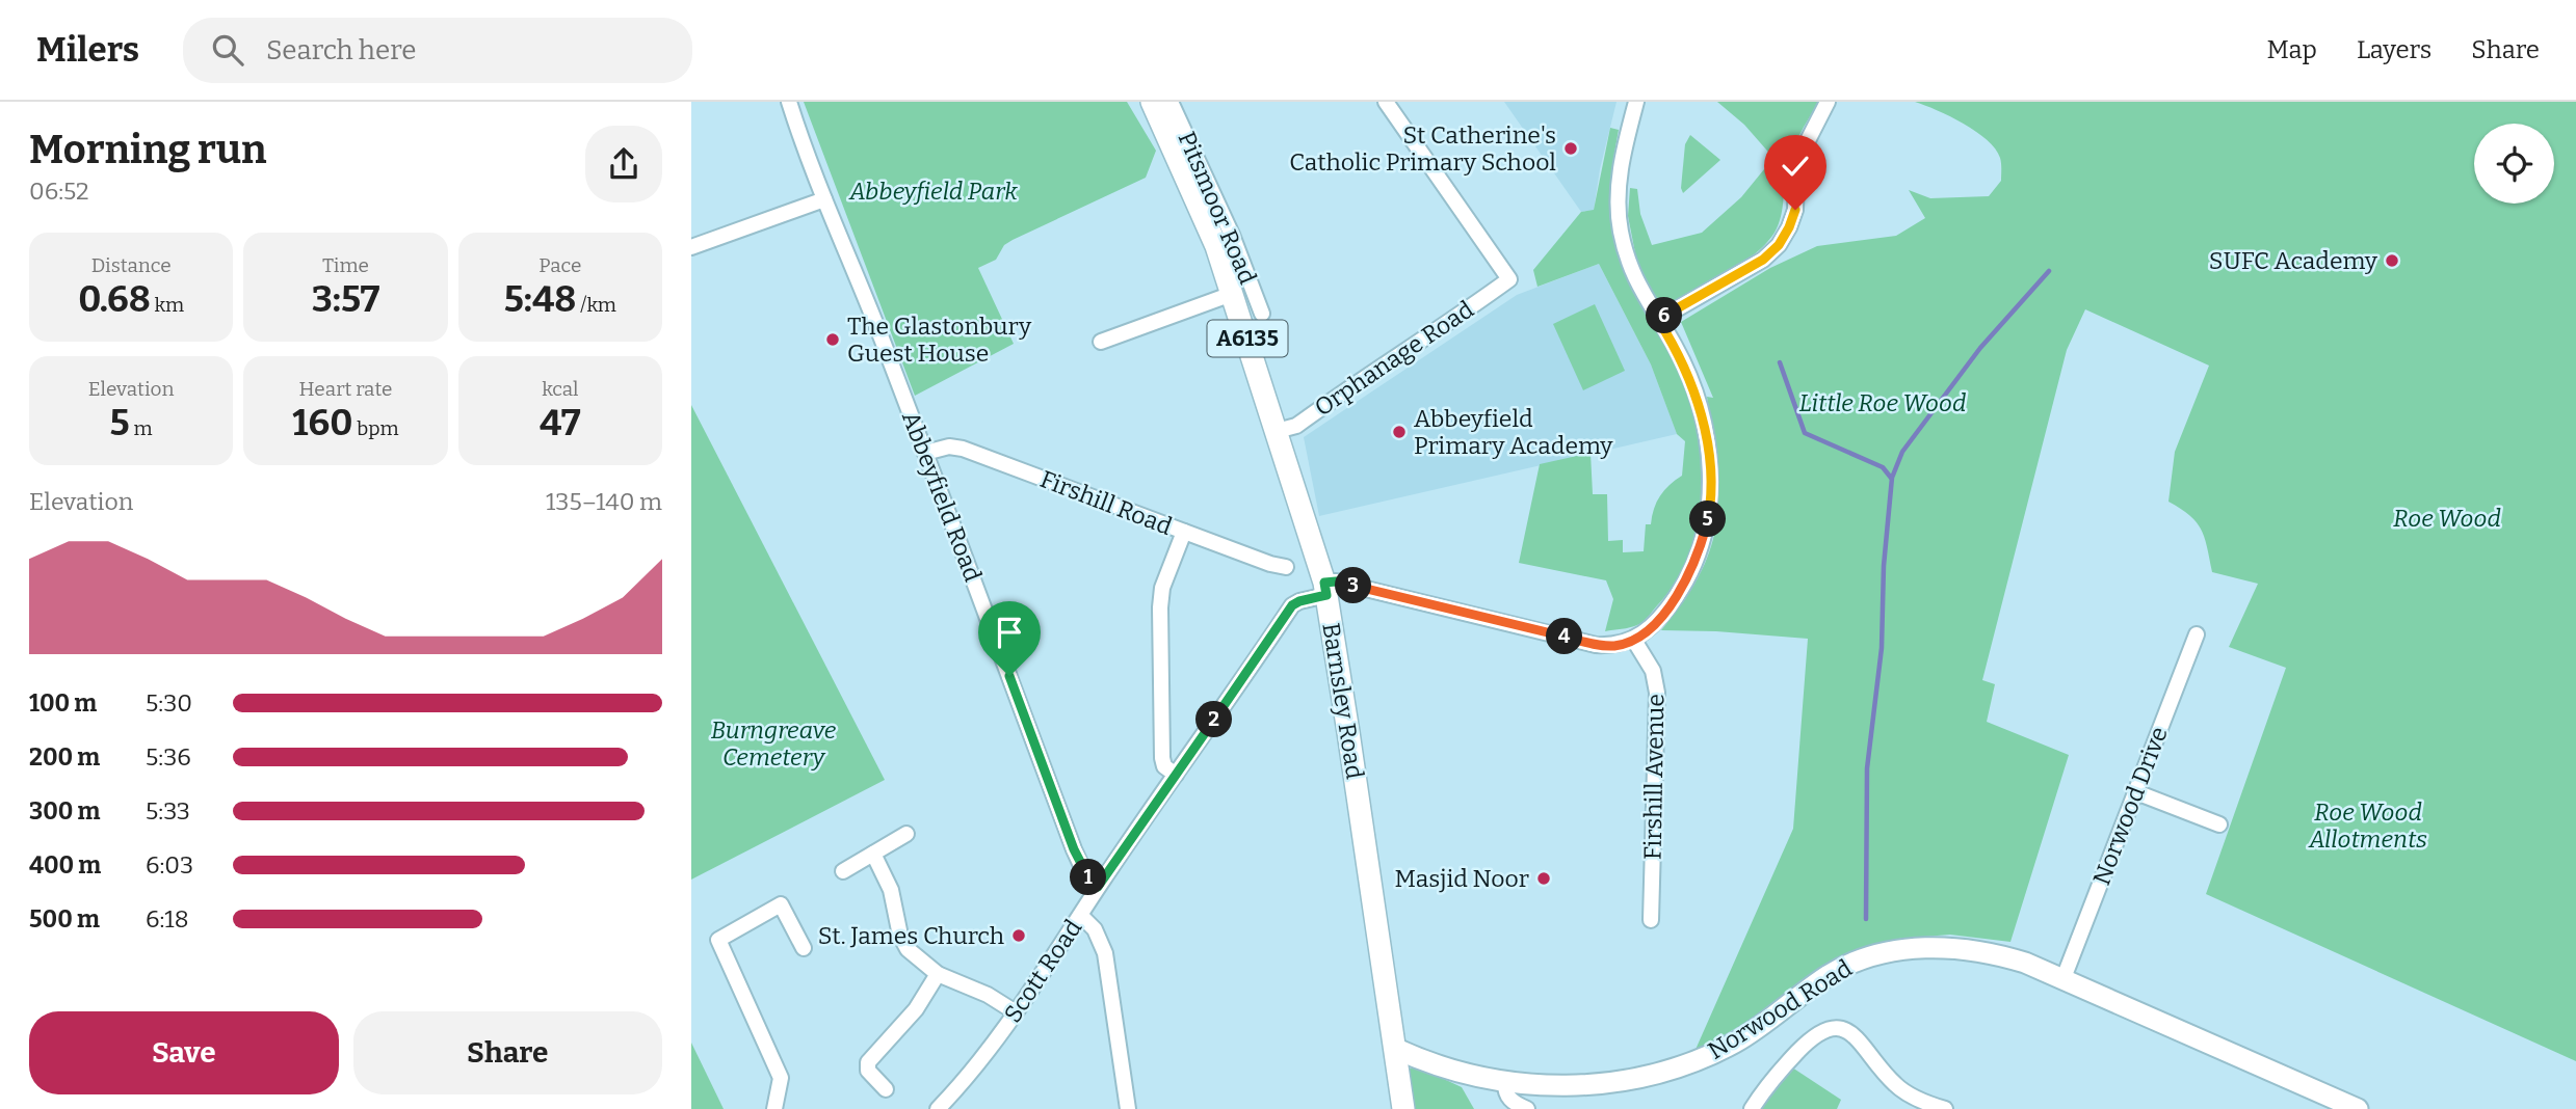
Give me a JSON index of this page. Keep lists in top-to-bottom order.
{
  "streets": {
    "main road": ["A6135", "Barnsley Road"],
    "street": [
      "Pitsmoor Road",
      "Orphanage Road",
      "Abbeyfield Road",
      "Firshill Road",
      "Firshill Avenue",
      "Norwood Drive",
      "Scott Road",
      "Norwood Road"
    ]
  },
  "crossings": [
    ["Orphanage Road", "Barnsley Road"],
    ["Abbeyfield Road", "Firshill Road"],
    ["Abbeyfield Road", "Scott Road"],
    ["Barnsley Road", "Scott Road"],
    ["Barnsley Road", "Norwood Road"],
    ["Norwood Drive", "Norwood Road"]
  ],
  "parks": [
    "Abbeyfield Park",
    "Little Roe Wood",
    "Roe Wood",
    "Burngreave Cemetery",
    "Roe Wood Allotments"
  ],
  "places": [
    "St Catherine's Catholic Primary School",
    "SUFC Academy",
    "The Glastonbury Guest House",
    "Abbeyfield Primary Academy",
    "Masjid Noor",
    "St. James Church"
  ],
  "page": {
    "header": "Milers",
    "search": "Search here",
    "nav": ["Map", "Layers", "Share"],
    "heading": ["Morning run", "06:52"],
    "stats": [
      ["Distance", "0.68 km"],
      ["Time", "3:57"],
      ["Pace", "5:48 /km"],
      ["Elevation", "5 m"],
      ["Heart rate", "160 bpm"],
      ["kcal", "47"]
    ],
    "pins": [
      "6",
      "5",
      "3",
      "4",
      "2",
      "1"
    ],
    "chart": ["Elevation", "135–140 m"],
    "list": [
      {
        "name": "100 m",
        "note": "5:30"
      },
      {
        "name": "200 m",
        "note": "5:36"
      },
      {
        "name": "300 m",
        "note": "5:33"
      },
      {
        "name": "400 m",
        "note": "6:03"
      },
      {
        "name": "500 m",
        "note": "6:18"
      }
    ],
    "buttons": ["Save", "Share"]
  }
}
